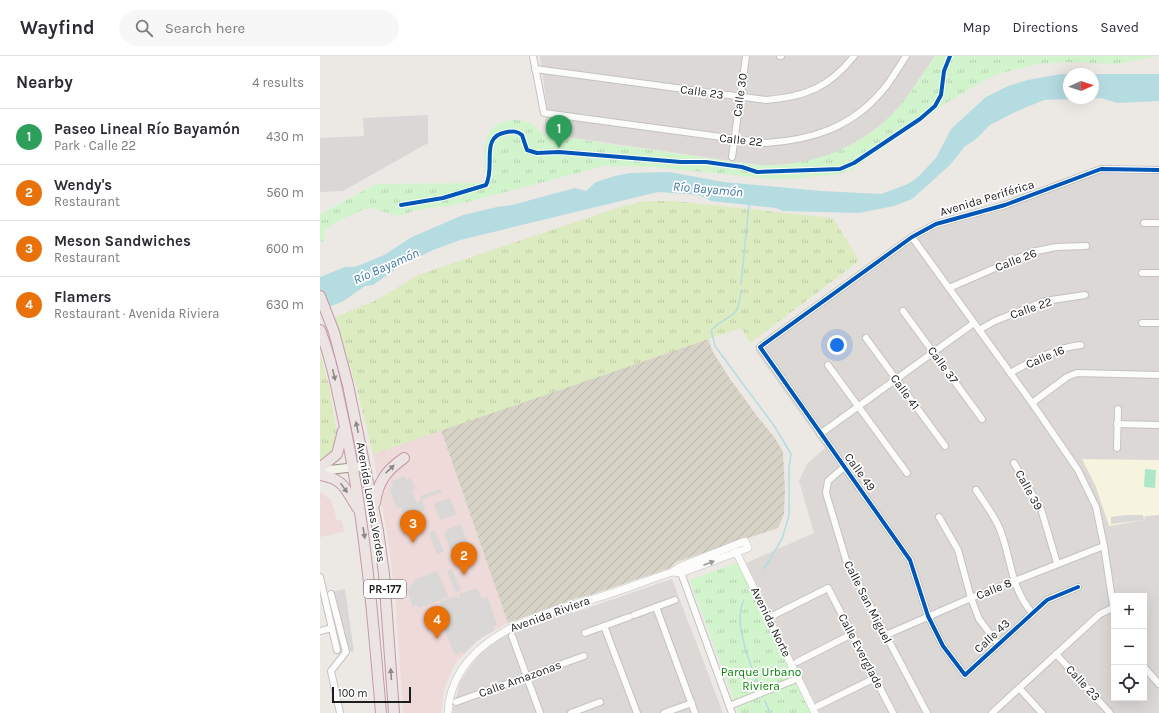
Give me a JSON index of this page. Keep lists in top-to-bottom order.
{
  "streets": {
    "highway": ["Avenida Lomas Verdes", "PR-177"],
    "street": [
      "Calle 23",
      "Calle 30",
      "Calle 22",
      "Avenida Periférica",
      "Calle 26",
      "Calle 16",
      "Calle 37",
      "Calle 41",
      "Calle 49",
      "Calle 39",
      "Calle 8",
      "Calle San Miguel",
      "Avenida Riviera",
      "Avenida Norte",
      "Calle 43",
      "Calle Everglade",
      "Calle Amazonas"
    ]
  },
  "crossings": [
    ["Calle 23", "Calle 30"],
    ["Calle 23", "Calle 22"],
    ["Calle 30", "Calle 22"],
    ["Avenida Periférica", "Calle 49"],
    ["Calle 49", "Calle 8"],
    ["Calle 49", "Calle San Miguel"],
    ["Calle 49", "Calle 43"],
    ["Calle 39", "Calle 8"],
    ["Calle 8", "Calle San Miguel"],
    ["Avenida Riviera", "Avenida Norte"]
  ],
  "water": ["Río Bayamón"],
  "parks": ["Parque Urbano Riviera"],
  "scale_bar": "100 m",
  "north": "right",
  "page": {
    "header": "Wayfind",
    "search": "Search here",
    "nav": ["Map", "Directions", "Saved"],
    "heading": ["Nearby", "4 results"],
    "list": [
      {
        "mark": "1",
        "name": "Paseo Lineal Río Bayamón",
        "note": "Park · Calle 22",
        "value": "430 m"
      },
      {
        "mark": "2",
        "name": "Wendy's",
        "note": "Restaurant",
        "value": "560 m"
      },
      {
        "mark": "3",
        "name": "Meson Sandwiches",
        "note": "Restaurant",
        "value": "600 m"
      },
      {
        "mark": "4",
        "name": "Flamers",
        "note": "Restaurant · Avenida Riviera",
        "value": "630 m"
      }
    ],
    "pins": [
      "1",
      "3",
      "2",
      "4"
    ],
    "map_buttons": ["+", "−"],
    "scale": "100 m"
  }
}
